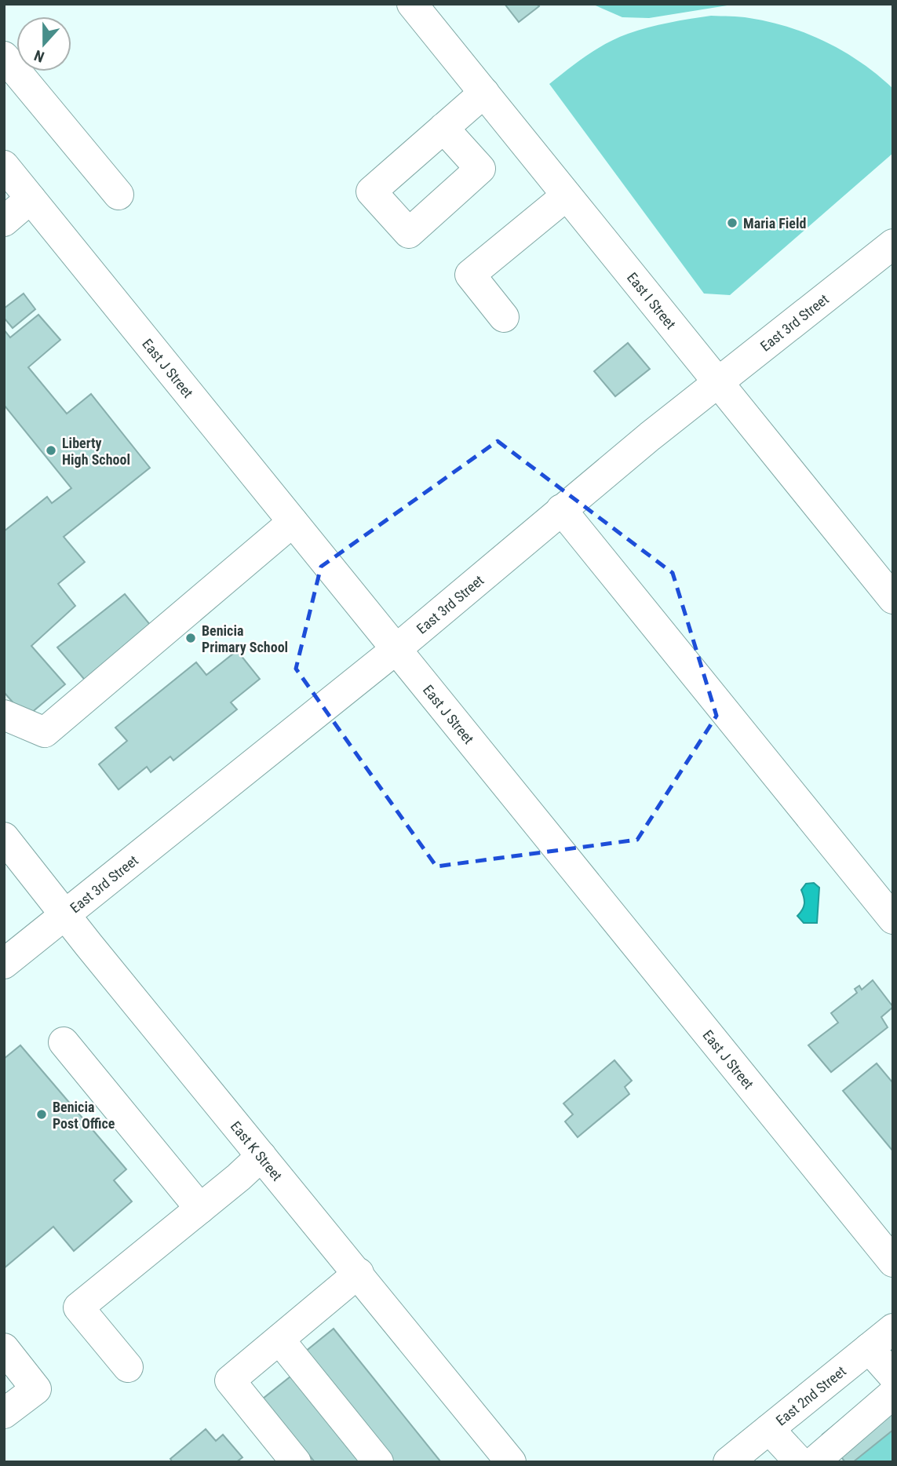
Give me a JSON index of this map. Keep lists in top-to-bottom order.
{
  "streets": {
    "street": [
      "East I Street",
      "East 3rd Street",
      "East J Street",
      "East K Street",
      "East 2nd Street"
    ]
  },
  "crossings": [
    ["East I Street", "East 3rd Street"],
    ["East 3rd Street", "East J Street"],
    ["East 3rd Street", "East K Street"]
  ],
  "places": [
    "Maria Field",
    "Liberty High School",
    "Benicia Primary School",
    "Benicia Post Office"
  ],
  "north": "bottom"
}
